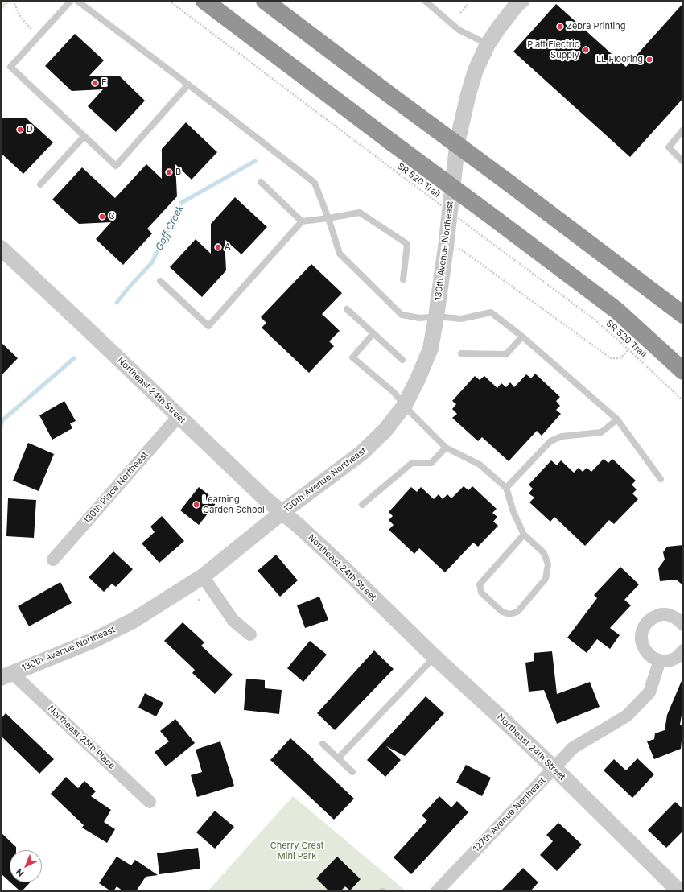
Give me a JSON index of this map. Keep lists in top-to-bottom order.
{
  "streets": {
    "street": [
      "130th Avenue Northeast",
      "Northeast 24th Street",
      "130th Place Northeast",
      "Northeast 25th Place",
      "127th Avenue Northeast"
    ],
    "path": ["SR 520 Trail"]
  },
  "crossings": [
    ["130th Avenue Northeast", "Northeast 24th Street"],
    ["130th Avenue Northeast", "Northeast 25th Place"],
    ["Northeast 24th Street", "130th Place Northeast"],
    ["Northeast 24th Street", "127th Avenue Northeast"]
  ],
  "water": ["Goff Creek"],
  "parks": ["Cherry Crest Mini Park"],
  "places": [
    "Zebra Printing",
    "Platt Electric Supply",
    "LL Flooring",
    "E",
    "D",
    "B",
    "C",
    "A",
    "Learning Garden School"
  ],
  "north": "bottom left"
}
